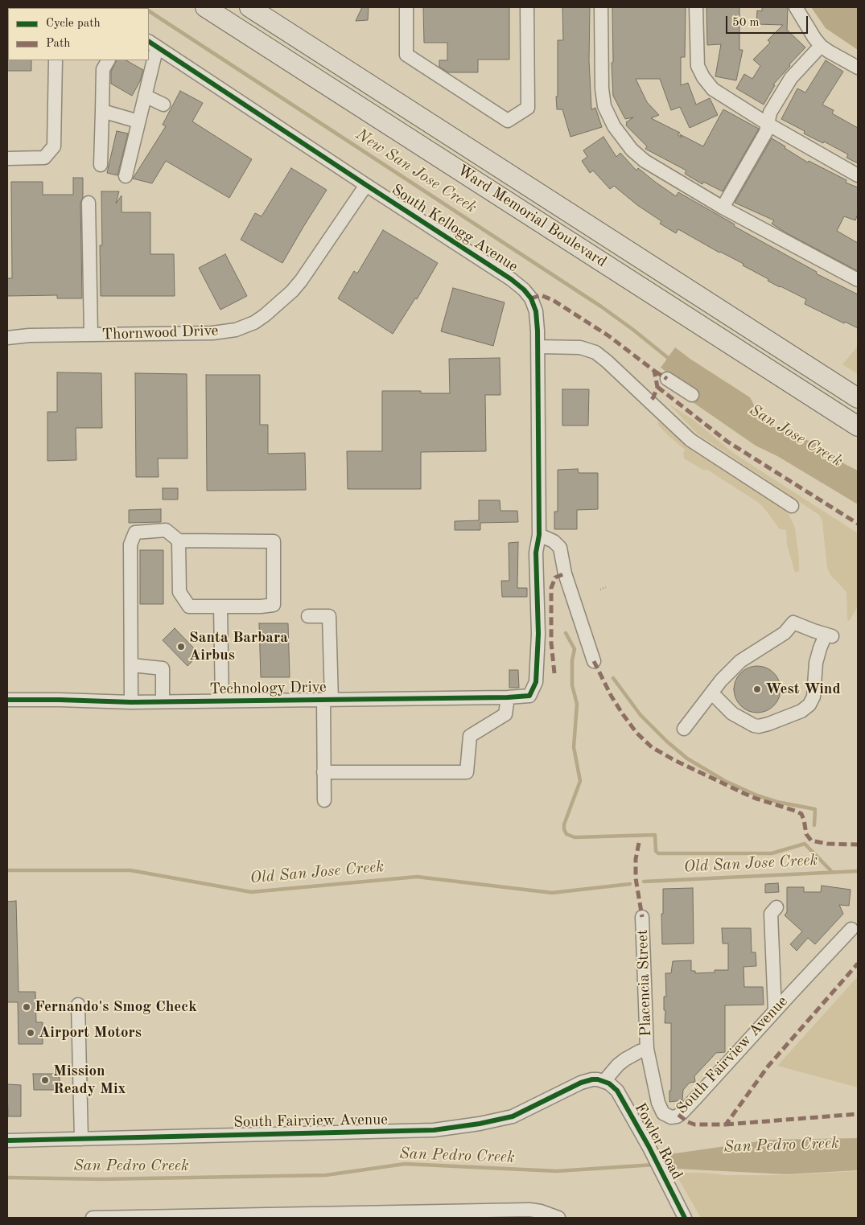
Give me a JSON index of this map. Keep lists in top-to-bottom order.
{
  "streets": {
    "highway": ["Ward Memorial Boulevard"],
    "street": [
      "South Kellogg Avenue",
      "Thornwood Drive",
      "Technology Drive",
      "Placencia Street",
      "South Fairview Avenue",
      "Fowler Road"
    ]
  },
  "crossings": [
    ["South Kellogg Avenue", "Thornwood Drive"],
    ["South Kellogg Avenue", "Technology Drive"],
    ["Placencia Street", "South Fairview Avenue"],
    ["South Fairview Avenue", "Fowler Road"]
  ],
  "water": [
    "New San Jose Creek",
    "San Jose Creek",
    "Old San Jose Creek",
    "San Pedro Creek"
  ],
  "places": [
    "Santa Barbara Airbus",
    "West Wind",
    "Fernando's Smog Check",
    "Airport Motors",
    "Mission Ready Mix"
  ],
  "legend": ["Cycle path", "Path"],
  "scale_bar": "50 m"
}
